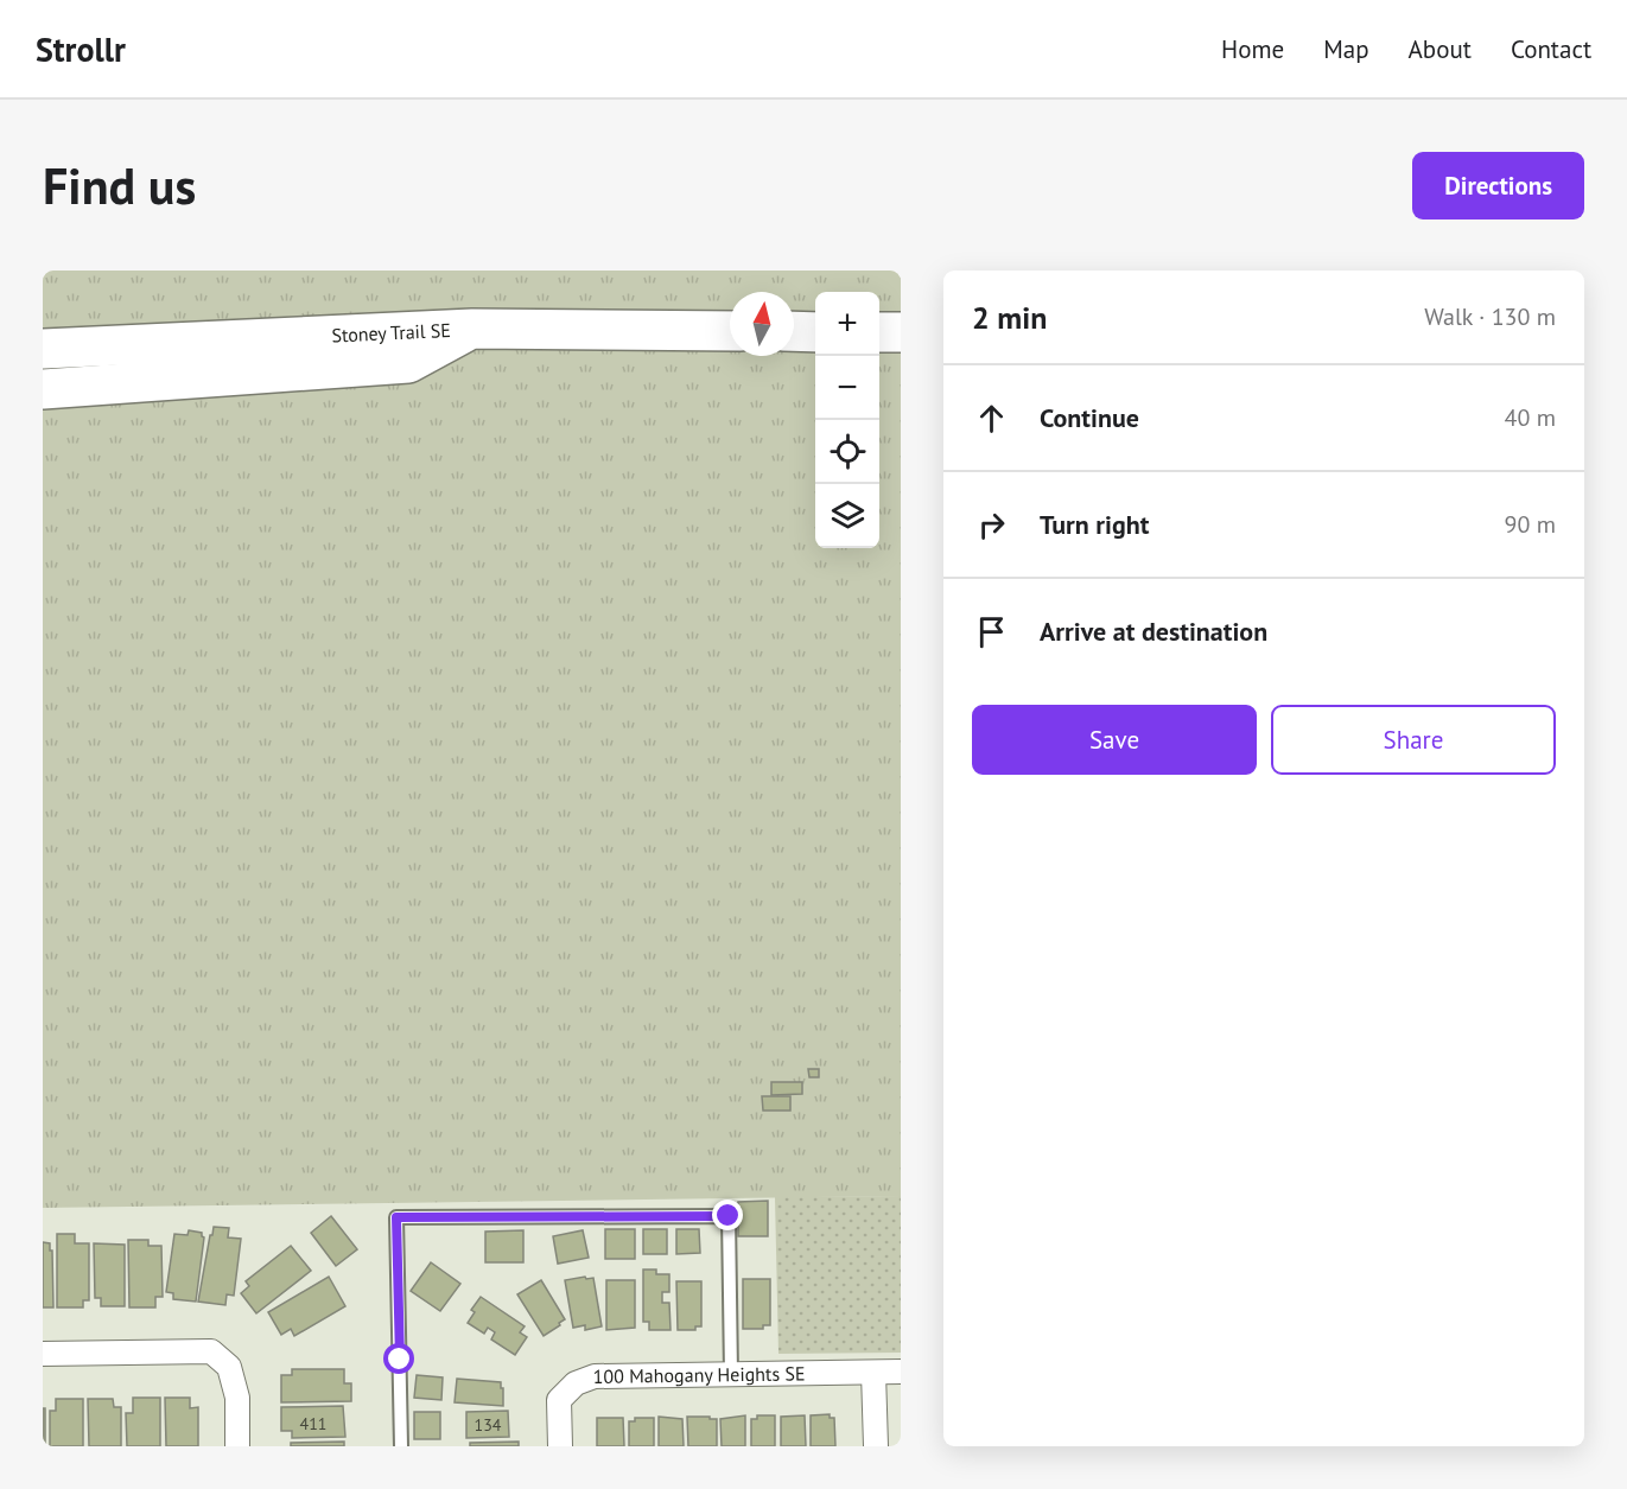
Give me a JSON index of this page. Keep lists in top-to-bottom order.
{
  "streets": {
    "highway": ["Stoney Trail SE"],
    "street": ["100 Mahogany Heights SE"]
  },
  "house_numbers": ["411", "134"],
  "north": "top",
  "page": {
    "header": "Strollr",
    "nav": [
      "Home",
      "Map",
      "About",
      "Contact"
    ],
    "buttons": [
      "Directions",
      ["Save", "Share"]
    ],
    "title": "Find us",
    "heading": ["2 min", "Walk · 130 m"],
    "map_buttons": ["+", "−"],
    "list": [
      ["Continue", "40 m"],
      ["Turn right", "90 m"],
      "Arrive at destination"
    ]
  }
}
